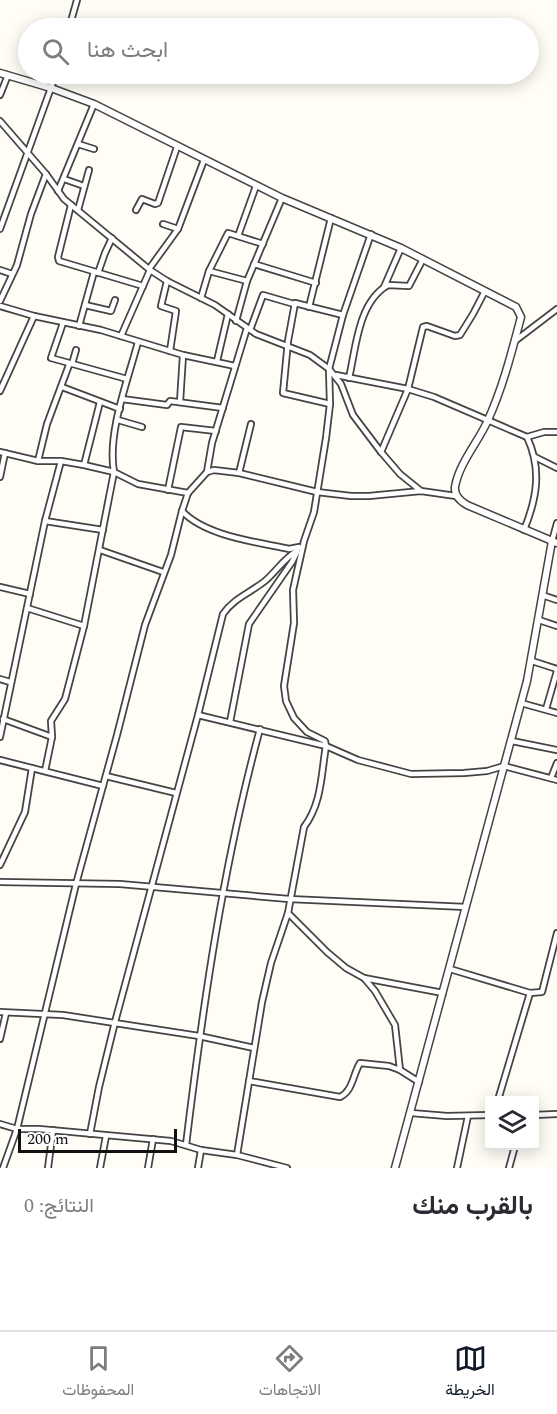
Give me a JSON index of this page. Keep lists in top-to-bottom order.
{
  "scale_bar": "200 m",
  "page": {
    "search": "ابحث هنا",
    "scale": "200 m",
    "heading": ["بالقرب منك", "النتائج: 0"],
    "nav": ["الخريطة", "الاتجاهات", "المحفوظات"]
  }
}
